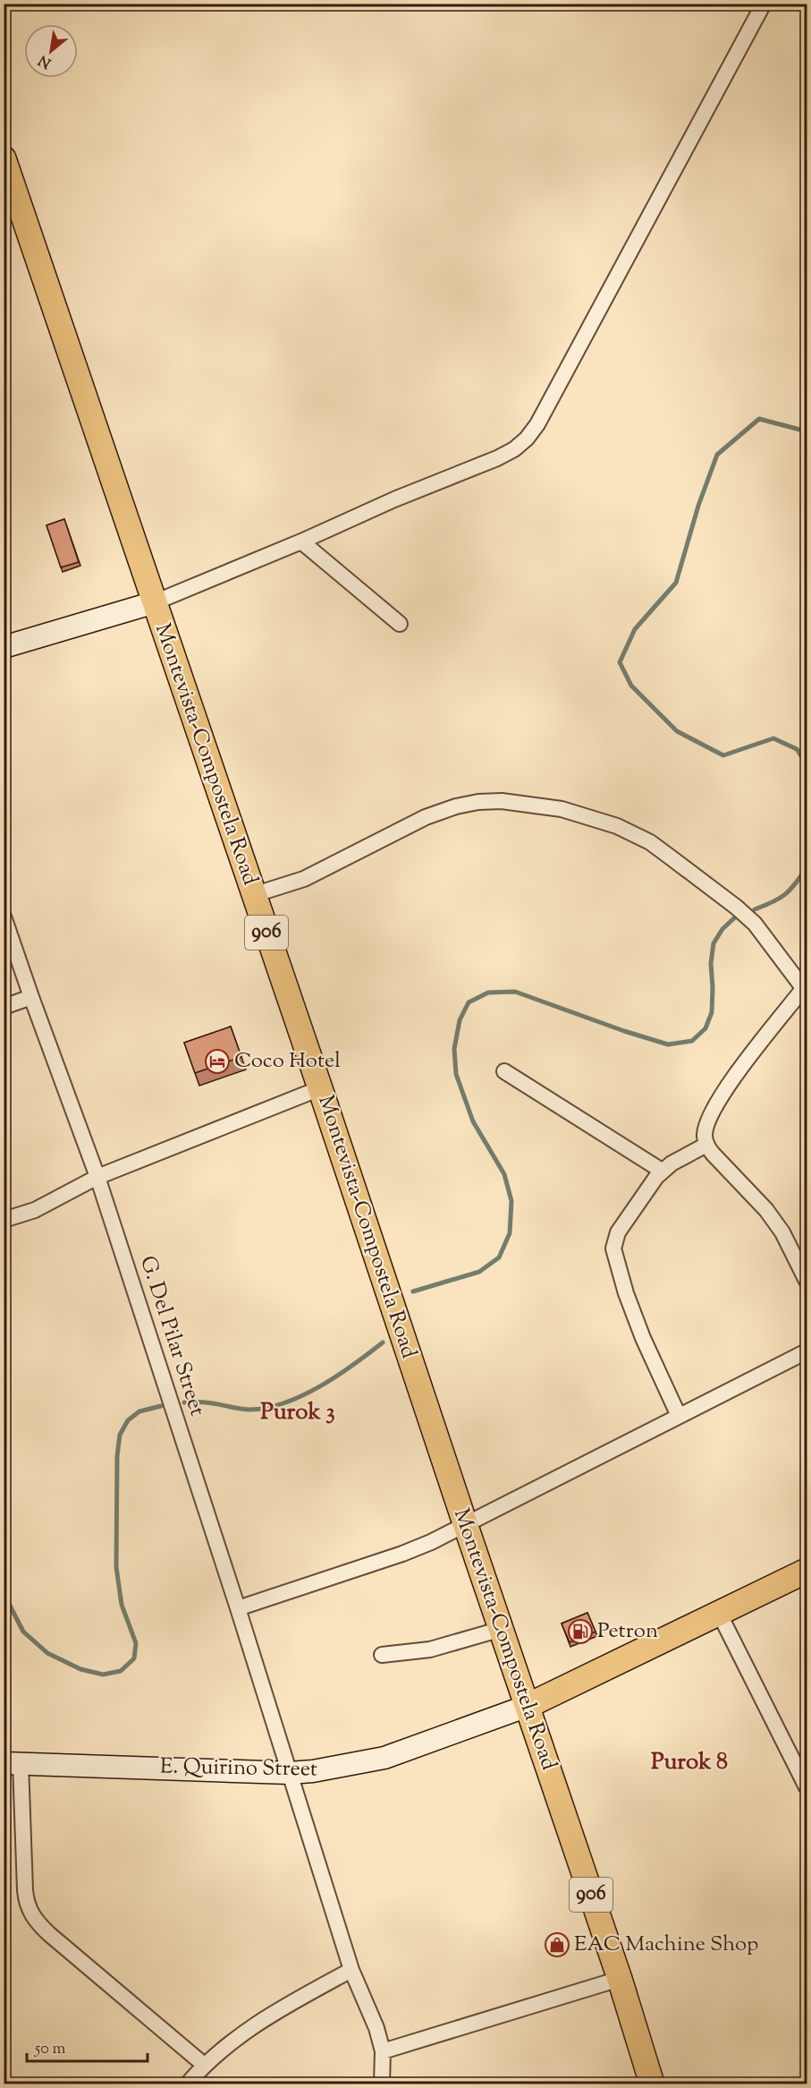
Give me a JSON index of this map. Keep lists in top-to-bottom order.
{
  "streets": {
    "main road": ["Montevista-Compostela Road", "906", "E. Quirino Street"],
    "street": ["G. Del Pilar Street"]
  },
  "crossings": [
    ["Montevista-Compostela Road", "E. Quirino Street"],
    ["G. Del Pilar Street", "E. Quirino Street"]
  ],
  "districts": ["Purok 3", "Purok 8"],
  "places": {
    "hotel": ["Coco Hotel"],
    "fuel station": ["Petron"],
    "shop": ["EAC Machine Shop"]
  },
  "scale_bar": "50 m",
  "north": "bottom left"
}
